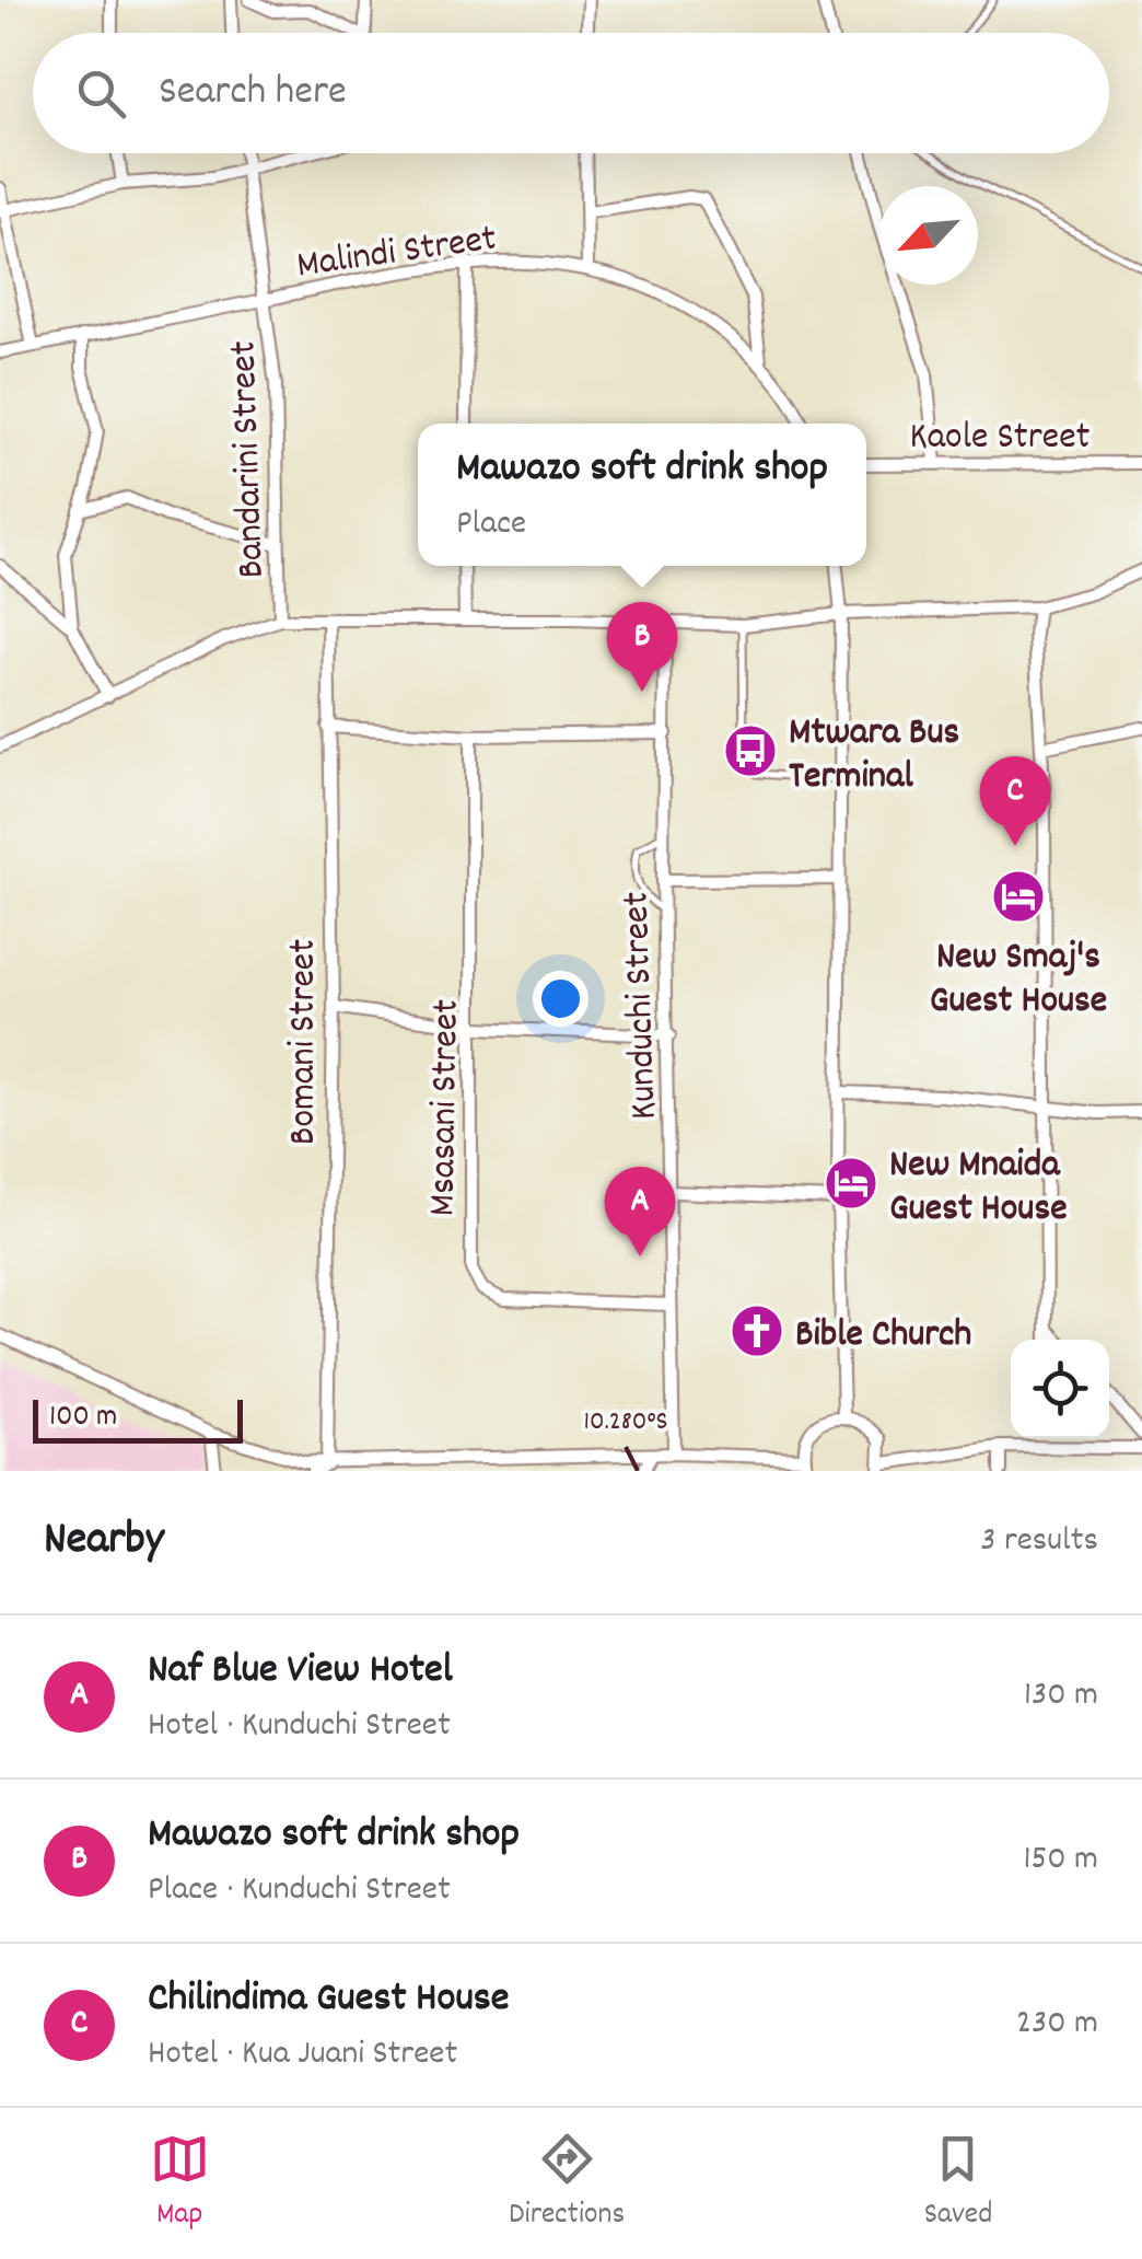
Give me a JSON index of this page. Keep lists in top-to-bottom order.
{
  "streets": {
    "street": [
      "Malindi Street",
      "Kaole Street",
      "Bandarini Street",
      "Kunduchi Street",
      "Bomani Street",
      "Msasani Street"
    ]
  },
  "crossings": [
    ["Malindi Street", "Bandarini Street"],
    ["Kunduchi Street", "Msasani Street"]
  ],
  "places": {
    "bus stop": ["Mtwara Bus Terminal"],
    "hotel": ["New Smaj's Guest House", "New Mnaida Guest House"],
    "church": ["Bible Church"]
  },
  "scale_bar": "100 m",
  "north": "bottom left",
  "page": {
    "search": "Search here",
    "popup": ["Mawazo soft drink shop", "Place"],
    "pins": ["B", "C", "A"],
    "scale": "100 m",
    "heading": ["Nearby", "3 results"],
    "list": [
      {
        "mark": "A",
        "name": "Naf Blue View Hotel",
        "note": "Hotel · Kunduchi Street",
        "value": "130 m"
      },
      {
        "mark": "B",
        "name": "Mawazo soft drink shop",
        "note": "Place · Kunduchi Street",
        "value": "150 m"
      },
      {
        "mark": "C",
        "name": "Chilindima Guest House",
        "note": "Hotel · Kua Juani Street",
        "value": "230 m"
      }
    ],
    "nav": ["Map", "Directions", "Saved"]
  },
  "coordinates": ["10.280°S"]
}
